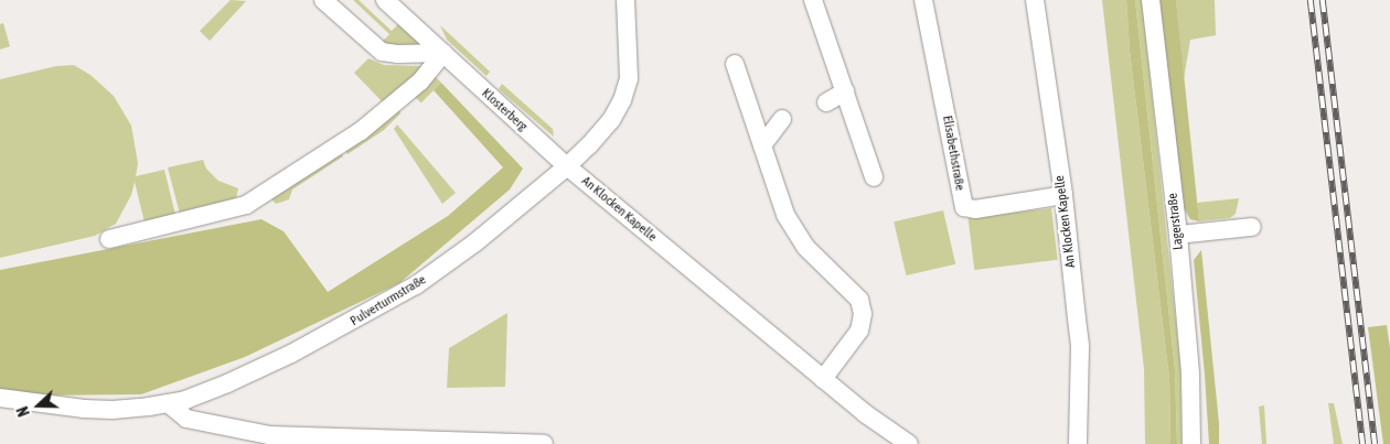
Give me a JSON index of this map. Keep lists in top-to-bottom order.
{
  "streets": {
    "street": [
      "Klosterberg",
      "Elisabethstraße",
      "An Klocken Kapelle",
      "Lagerstraße",
      "Pulverturmstraße"
    ]
  },
  "crossings": [
    ["Klosterberg", "An Klocken Kapelle"],
    ["Klosterberg", "Pulverturmstraße"],
    ["Elisabethstraße", "An Klocken Kapelle"],
    ["An Klocken Kapelle", "Pulverturmstraße"]
  ],
  "north": "left"
}
